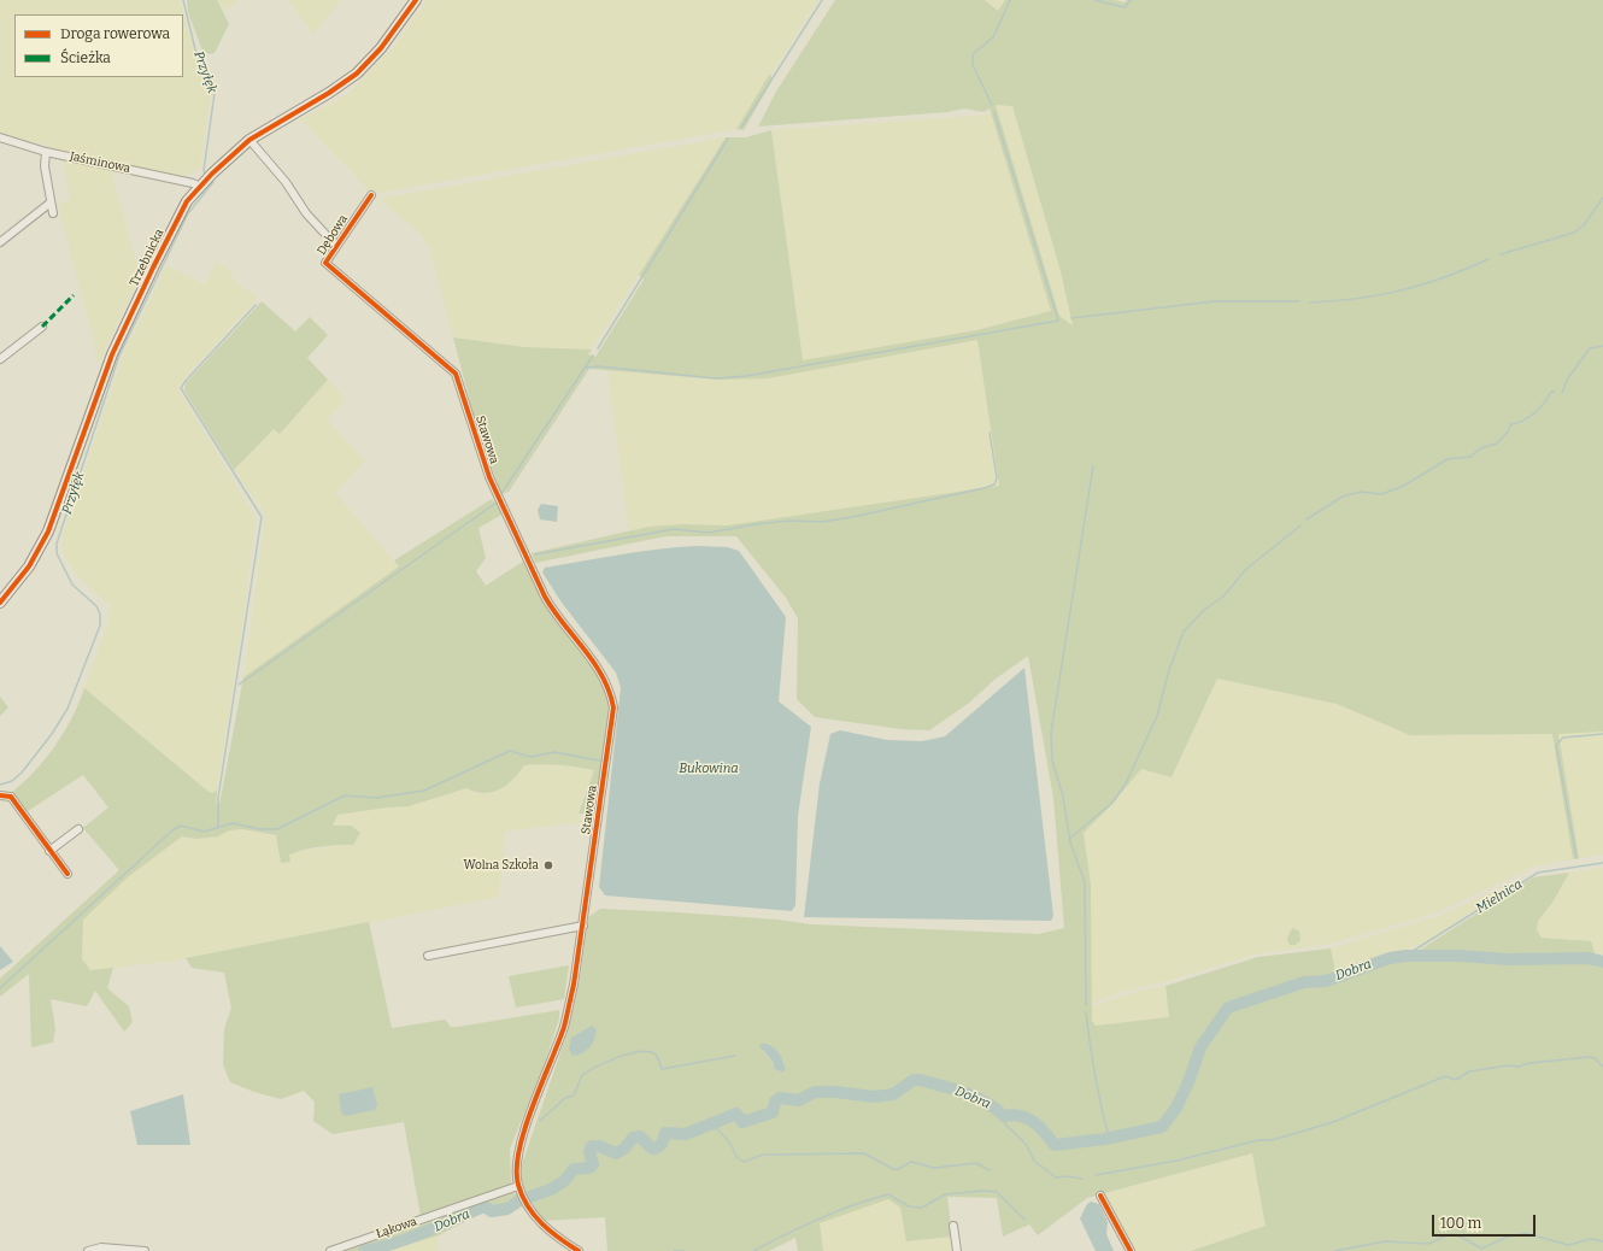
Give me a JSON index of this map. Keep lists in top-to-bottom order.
{
  "streets": {
    "street": [
      "Jaśminowa",
      "Dębowa",
      "Trzebnicka",
      "Stawowa",
      "Łąkowa"
    ]
  },
  "crossings": [
    ["Jaśminowa", "Trzebnicka"],
    ["Dębowa", "Trzebnicka"],
    ["Dębowa", "Stawowa"],
    ["Stawowa", "Łąkowa"]
  ],
  "water": [
    "Przyłęk",
    "Bukowina",
    "Mielnica",
    "Dobra"
  ],
  "places": ["Wolna Szkoła"],
  "legend": ["Droga rowerowa", "Ścieżka"],
  "scale_bar": "100 m"
}
